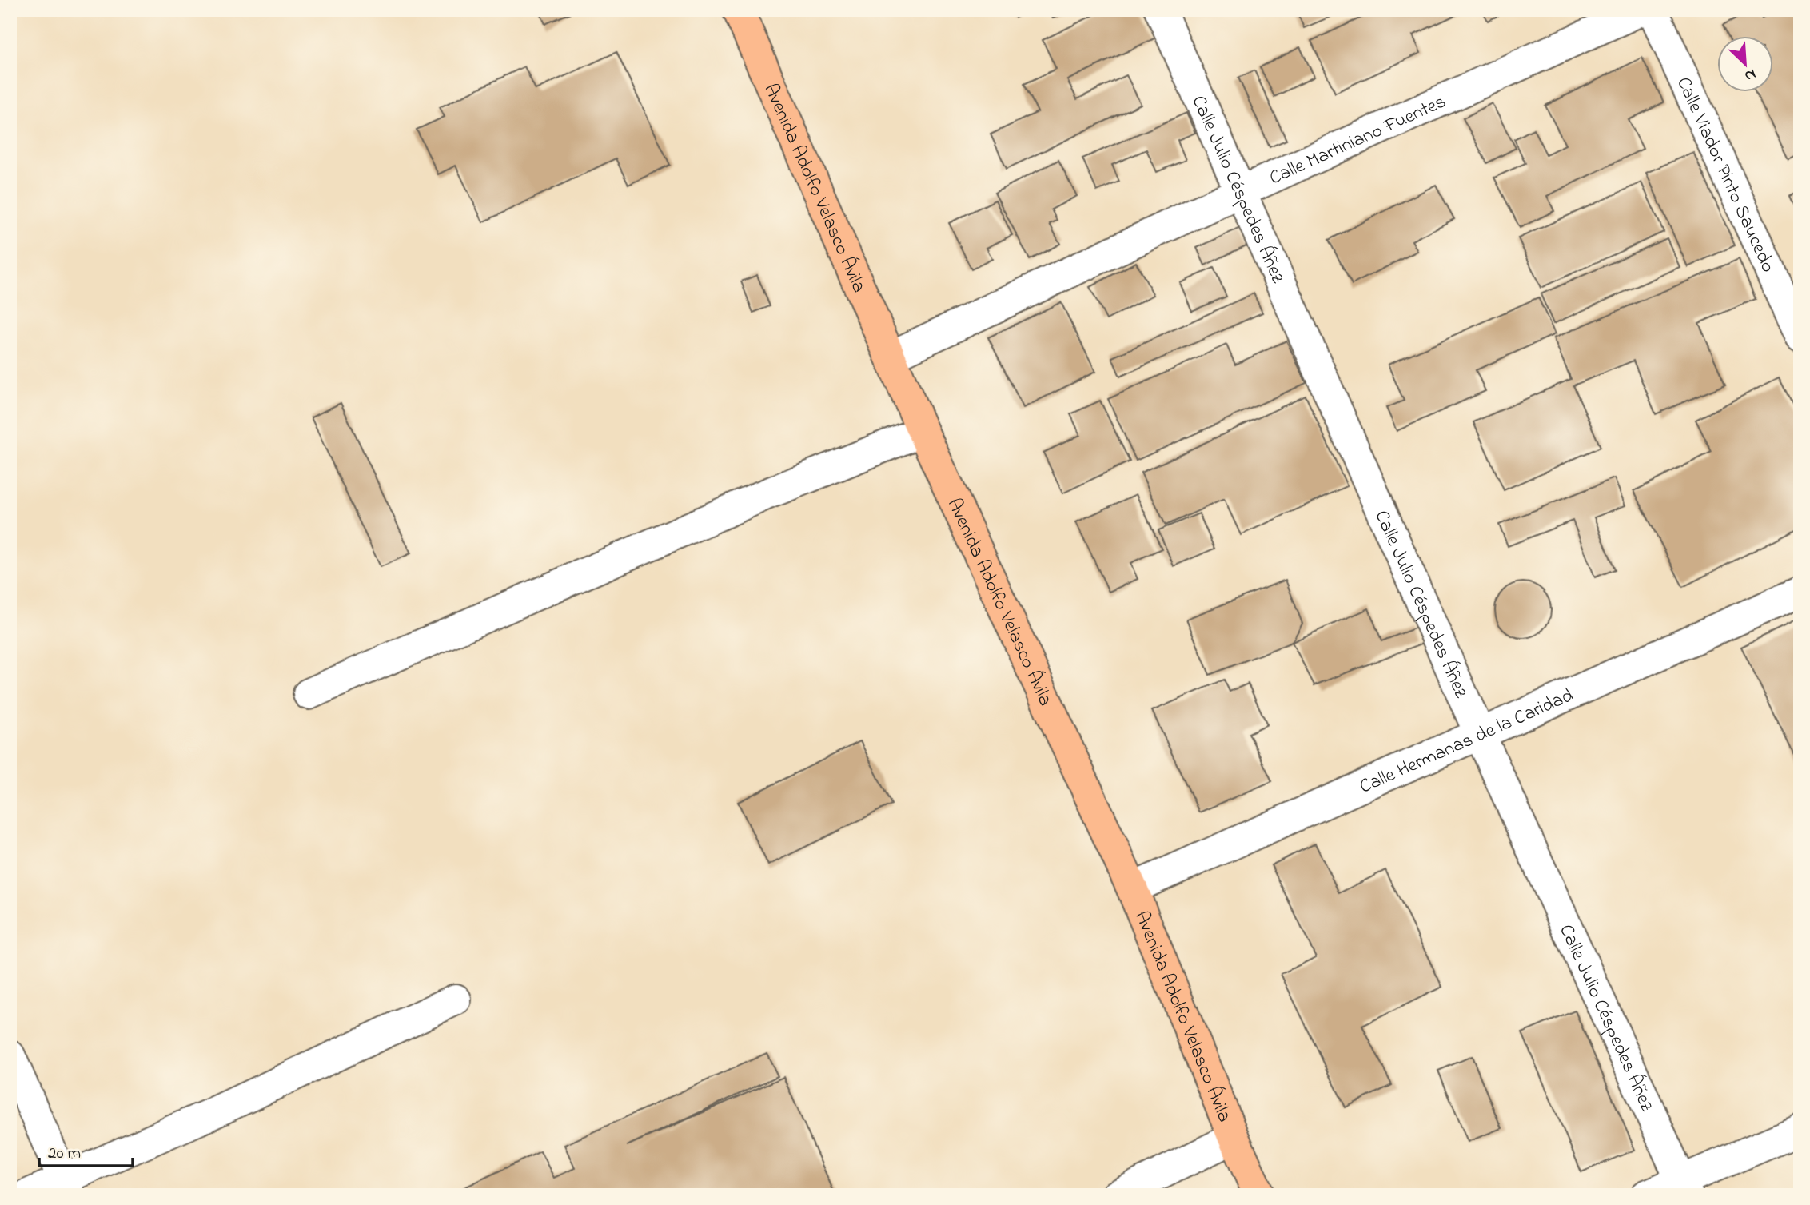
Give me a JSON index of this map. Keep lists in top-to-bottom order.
{
  "streets": {
    "highway": ["Avenida Adolfo Velasco Ávila"],
    "street": [
      "Calle Martiniano Fuentes",
      "Calle Viador Pinto Saucedo",
      "Calle Julio Céspedes Áñez",
      "Calle Hermanas de la Caridad"
    ]
  },
  "crossings": [
    ["Calle Martiniano Fuentes", "Avenida Adolfo Velasco Ávila"],
    ["Calle Martiniano Fuentes", "Calle Julio Céspedes Áñez"],
    ["Avenida Adolfo Velasco Ávila", "Calle Hermanas de la Caridad"],
    ["Calle Julio Céspedes Áñez", "Calle Hermanas de la Caridad"]
  ],
  "scale_bar": "20 m",
  "north": "bottom right"
}
